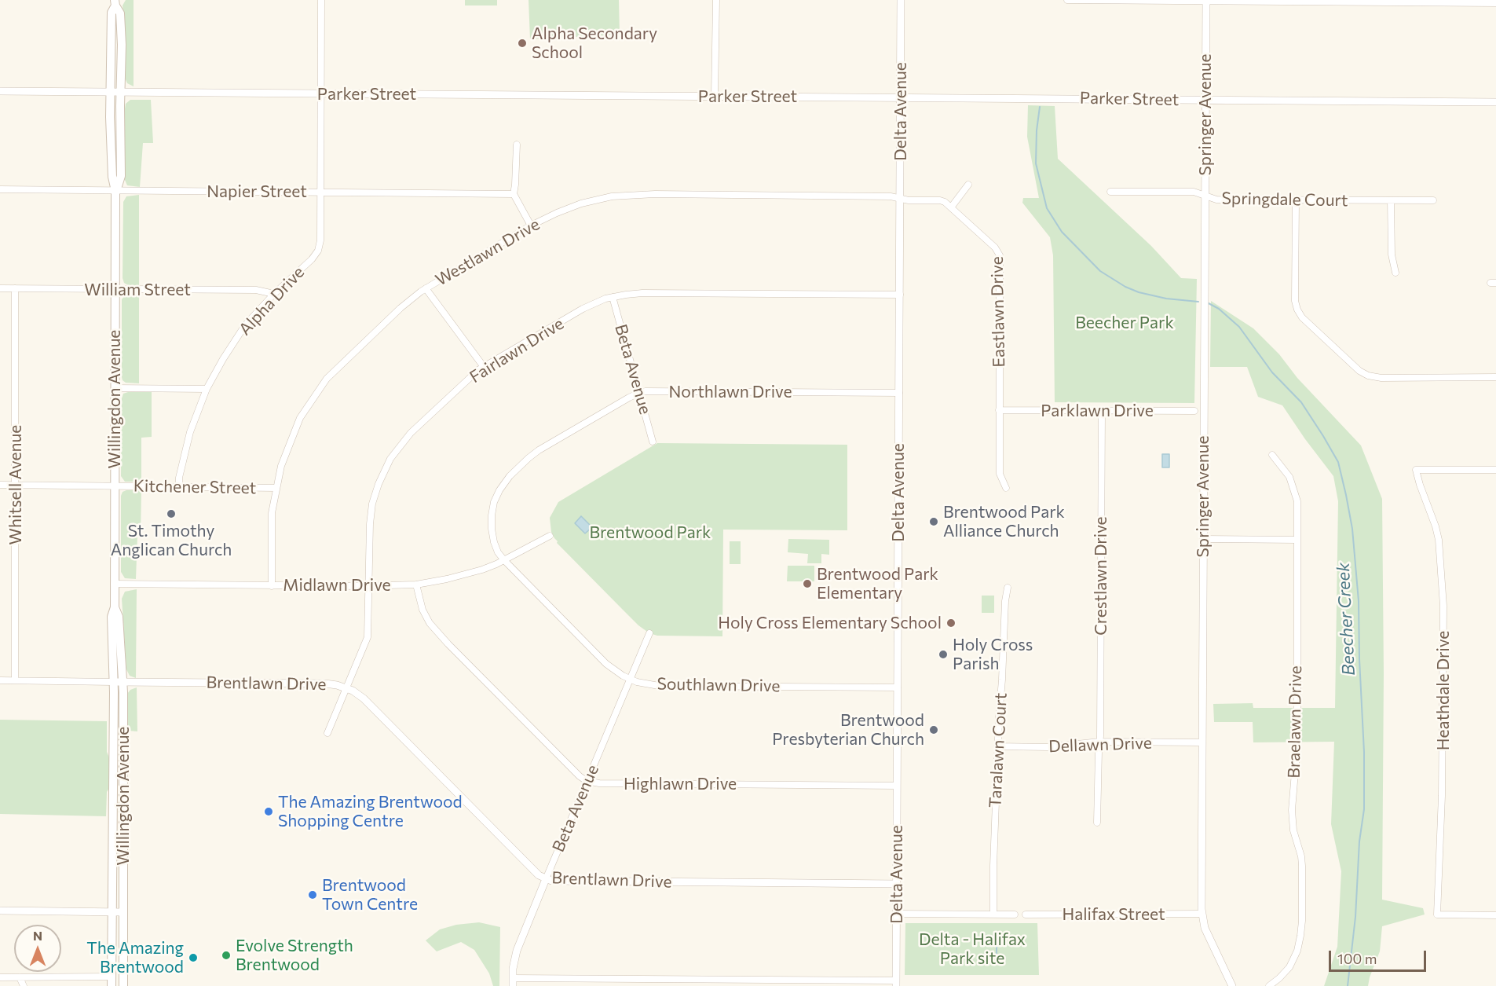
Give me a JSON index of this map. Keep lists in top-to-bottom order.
{
  "streets": {
    "main road": ["Willingdon Avenue"],
    "street": [
      "Parker Street",
      "Delta Avenue",
      "Springer Avenue",
      "Napier Street",
      "Springdale Court",
      "Westlawn Drive",
      "William Street",
      "Alpha Drive",
      "Eastlawn Drive",
      "Fairlawn Drive",
      "Beta Avenue",
      "Northlawn Drive",
      "Parklawn Drive",
      "Whitsell Avenue",
      "Kitchener Street",
      "Crestlawn Drive",
      "Midlawn Drive",
      "Brentlawn Drive",
      "Southlawn Drive",
      "Heathdale Drive",
      "Braelawn Drive",
      "Dellawn Drive",
      "Taralawn Court",
      "Highlawn Drive",
      "Halifax Street"
    ]
  },
  "crossings": [
    ["Parker Street", "Delta Avenue"],
    ["Parker Street", "Springer Avenue"],
    ["Parker Street", "Alpha Drive"],
    ["Parker Street", "Willingdon Avenue"],
    ["Delta Avenue", "Westlawn Drive"],
    ["Delta Avenue", "Eastlawn Drive"],
    ["Delta Avenue", "Fairlawn Drive"],
    ["Delta Avenue", "Northlawn Drive"],
    ["Delta Avenue", "Brentlawn Drive"],
    ["Delta Avenue", "Southlawn Drive"],
    ["Delta Avenue", "Highlawn Drive"],
    ["Springer Avenue", "Springdale Court"],
    ["Springer Avenue", "Dellawn Drive"],
    ["Springer Avenue", "Halifax Street"],
    ["Napier Street", "Alpha Drive"],
    ["Napier Street", "Willingdon Avenue"],
    ["Westlawn Drive", "Eastlawn Drive"],
    ["Westlawn Drive", "Kitchener Street"],
    ["Westlawn Drive", "Midlawn Drive"],
    ["William Street", "Alpha Drive"],
    ["William Street", "Willingdon Avenue"],
    ["William Street", "Whitsell Avenue"],
    ["Alpha Drive", "Kitchener Street"],
    ["Eastlawn Drive", "Parklawn Drive"],
    ["Fairlawn Drive", "Beta Avenue"],
    ["Fairlawn Drive", "Midlawn Drive"],
    ["Fairlawn Drive", "Brentlawn Drive"],
    ["Beta Avenue", "Northlawn Drive"],
    ["Beta Avenue", "Brentlawn Drive"],
    ["Beta Avenue", "Southlawn Drive"],
    ["Beta Avenue", "Highlawn Drive"],
    ["Northlawn Drive", "Midlawn Drive"],
    ["Northlawn Drive", "Southlawn Drive"],
    ["Willingdon Avenue", "Kitchener Street"],
    ["Willingdon Avenue", "Midlawn Drive"],
    ["Willingdon Avenue", "Brentlawn Drive"],
    ["Parklawn Drive", "Crestlawn Drive"],
    ["Whitsell Avenue", "Kitchener Street"],
    ["Crestlawn Drive", "Dellawn Drive"],
    ["Midlawn Drive", "Southlawn Drive"],
    ["Dellawn Drive", "Taralawn Court"]
  ],
  "water": ["Beecher Creek"],
  "parks": ["Beecher Park", "Brentwood Park", "Delta - Halifax Park site"],
  "places": [
    "Alpha Secondary School",
    "St. Timothy Anglican Church",
    "Brentwood Park Alliance Church",
    "Brentwood Park Elementary",
    "Holy Cross Elementary School",
    "Holy Cross Parish",
    "Brentwood Presbyterian Church",
    "The Amazing Brentwood Shopping Centre",
    "Brentwood Town Centre",
    "Evolve Strength Brentwood",
    "The Amazing Brentwood"
  ],
  "scale_bar": "100 m",
  "north": "top"
}
